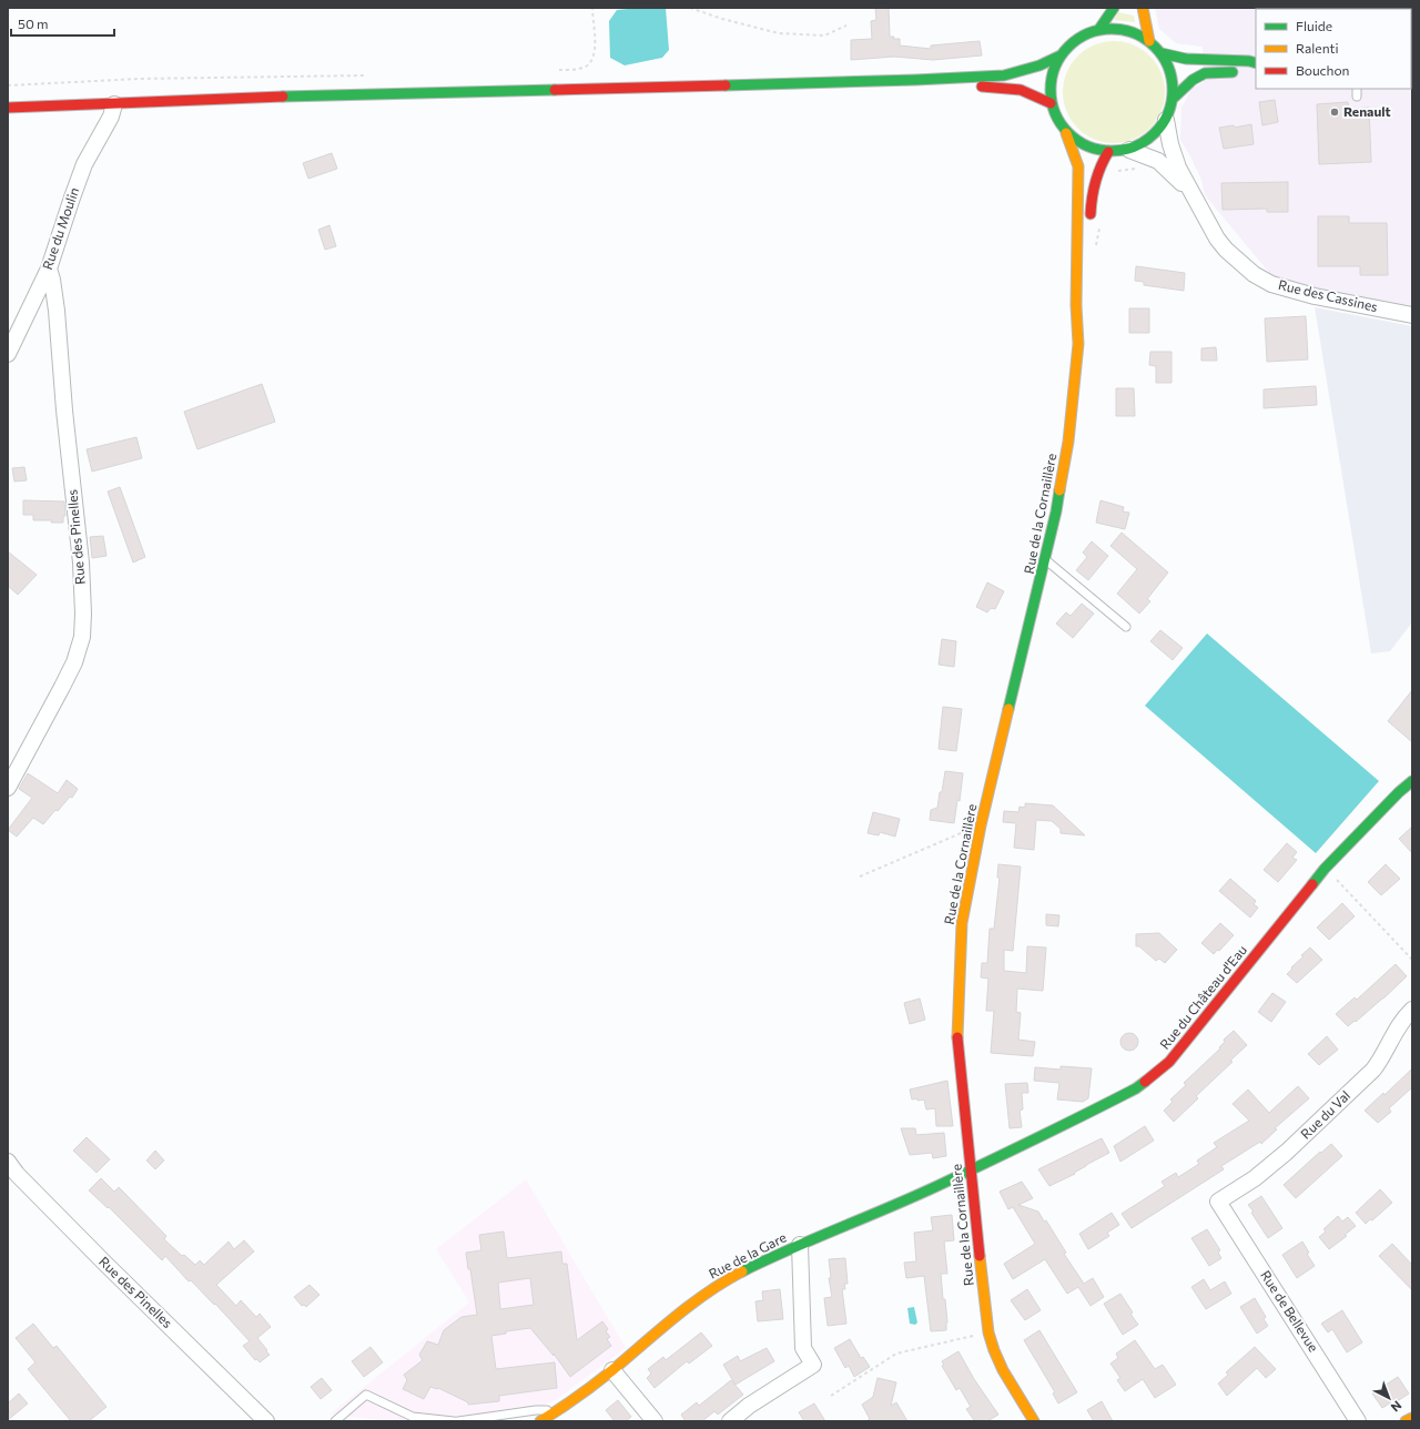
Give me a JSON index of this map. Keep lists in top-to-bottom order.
{
  "streets": {
    "street": [
      "Rue du Moulin",
      "Rue des Cassines",
      "Rue de la Cornaillère",
      "Rue des Pinelles",
      "Rue du Château d'Eau",
      "Rue du Val",
      "Rue de la Gare",
      "Rue de Bellevue"
    ]
  },
  "crossings": [
    ["Rue du Moulin", "Rue des Pinelles"],
    ["Rue des Cassines", "Rue de la Cornaillère"],
    ["Rue de la Cornaillère", "Rue du Château d'Eau"],
    ["Rue de la Cornaillère", "Rue de la Gare"],
    ["Rue du Château d'Eau", "Rue de la Gare"],
    ["Rue du Val", "Rue de Bellevue"]
  ],
  "places": ["Renault"],
  "legend": ["Fluide", "Ralenti", "Bouchon"],
  "scale_bar": "50 m",
  "north": "bottom right"
}
